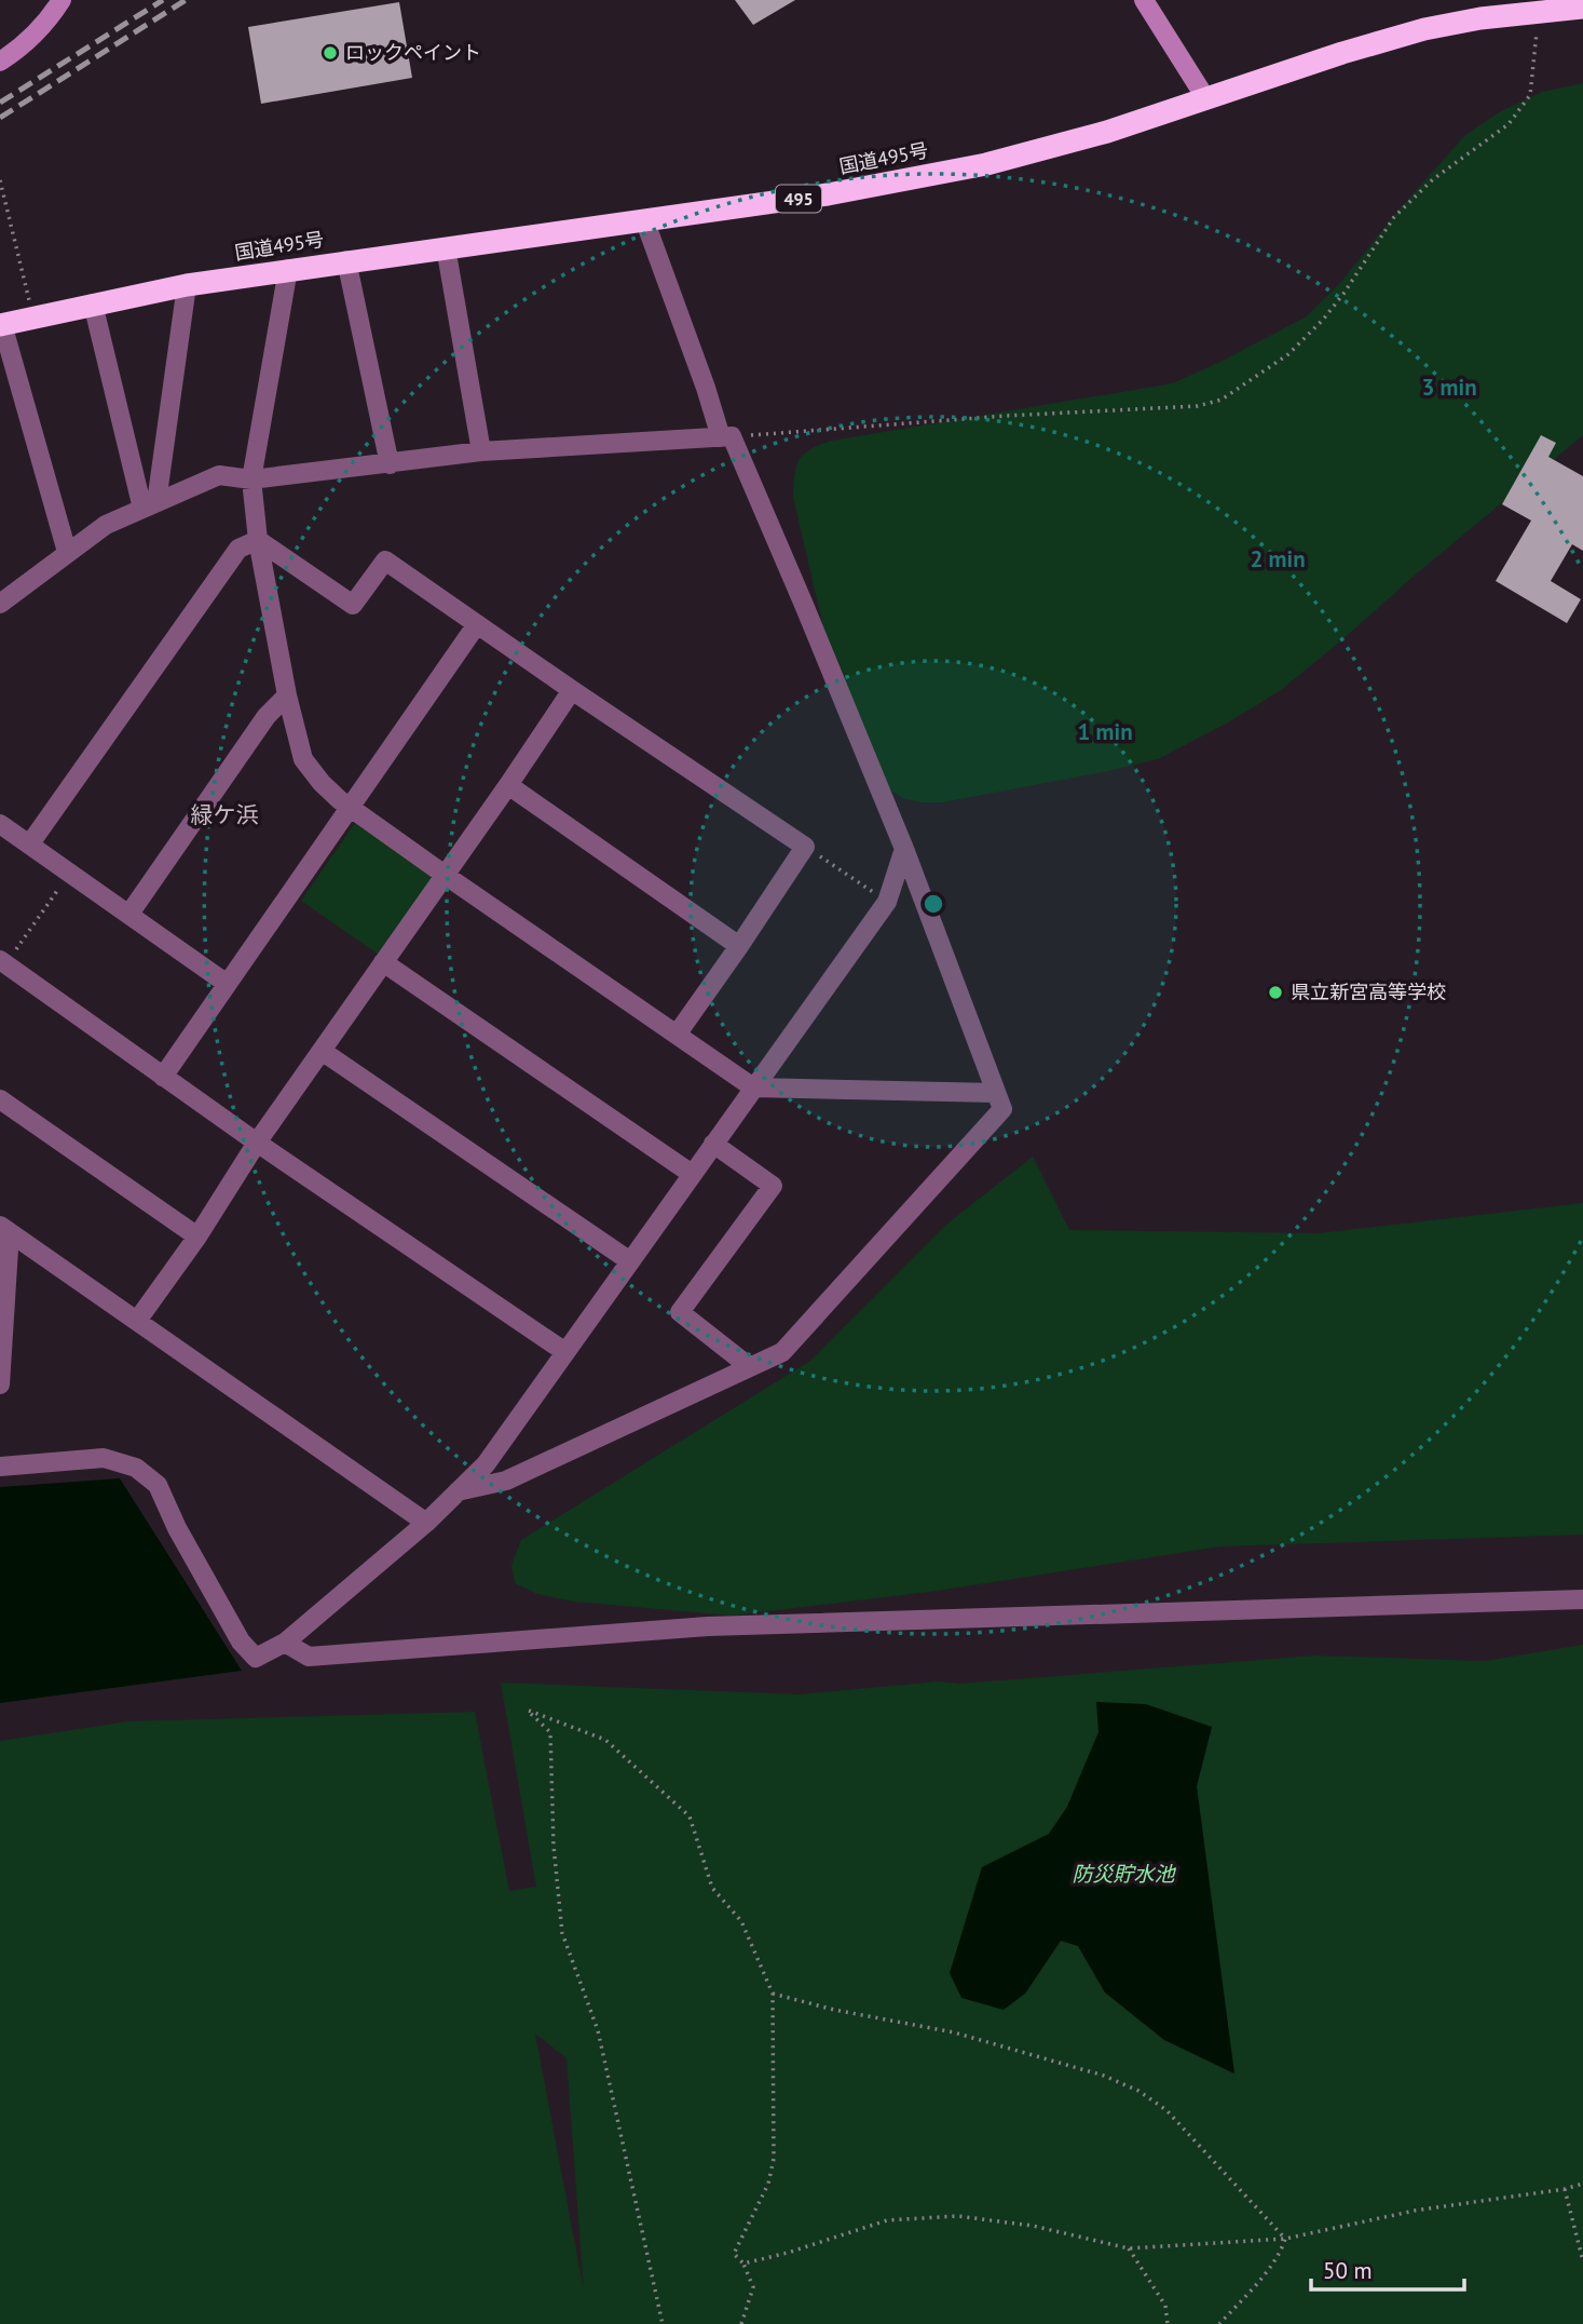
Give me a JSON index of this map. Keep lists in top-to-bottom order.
{
  "streets": {
    "highway": ["国道495号", "495"]
  },
  "districts": ["緑ケ浜"],
  "water": ["防災貯水池"],
  "places": ["ロックペイント", "県立新宮高等学校"],
  "scale_bar": "50 m",
  "rings": ["3 min", "2 min", "1 min"]
}
